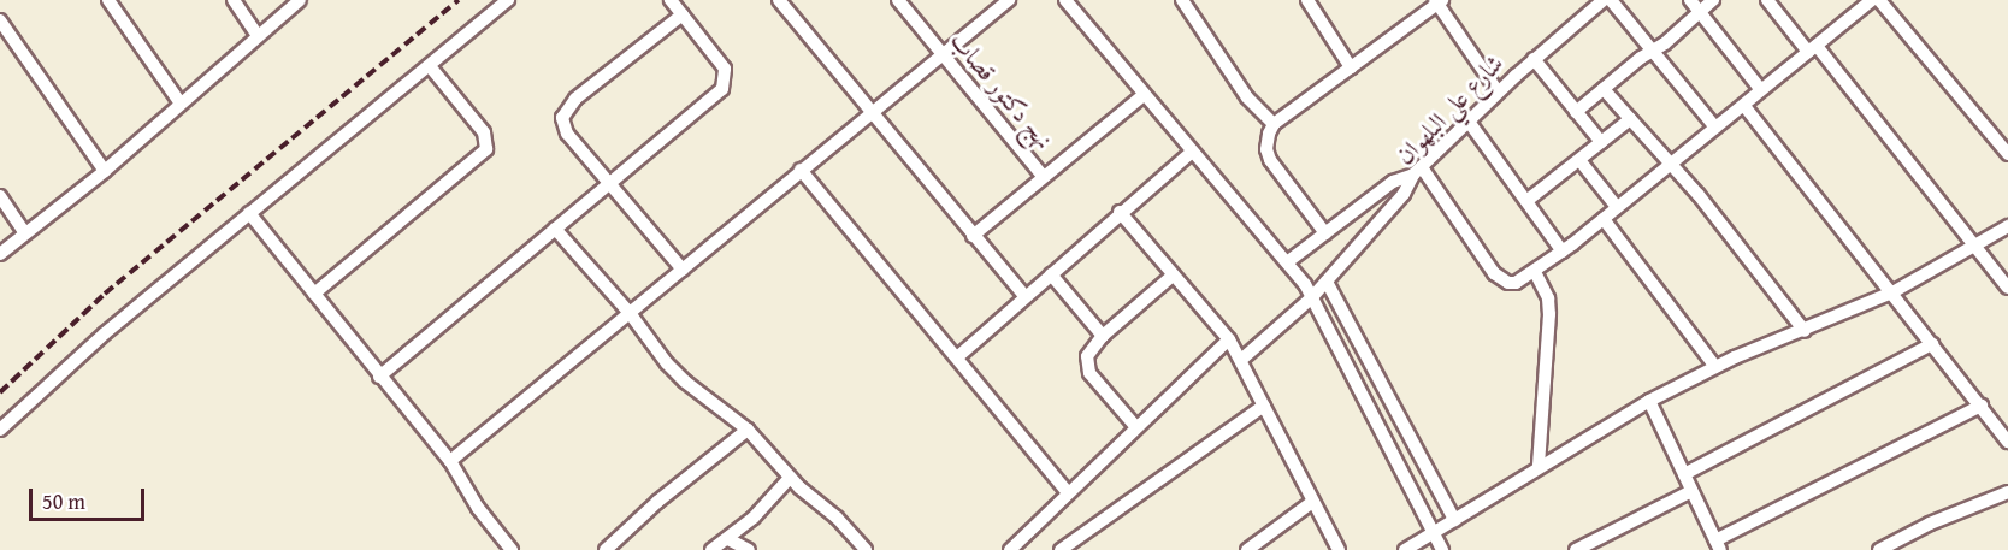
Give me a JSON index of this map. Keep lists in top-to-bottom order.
{
  "streets": {
    "street": ["نهج دكتور قصاب", "شارع علي البلهوان"]
  },
  "scale_bar": "50 m"
}
